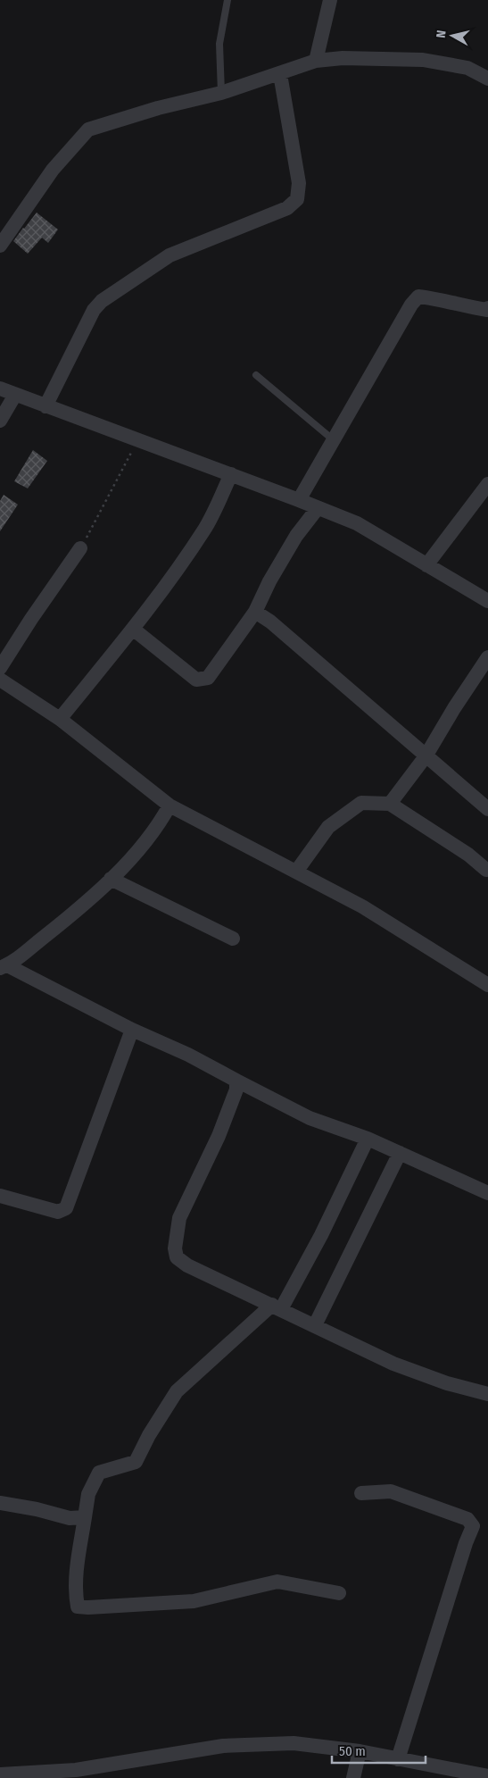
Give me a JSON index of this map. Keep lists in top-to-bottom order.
{
  "scale_bar": "50 m",
  "north": "left"
}
